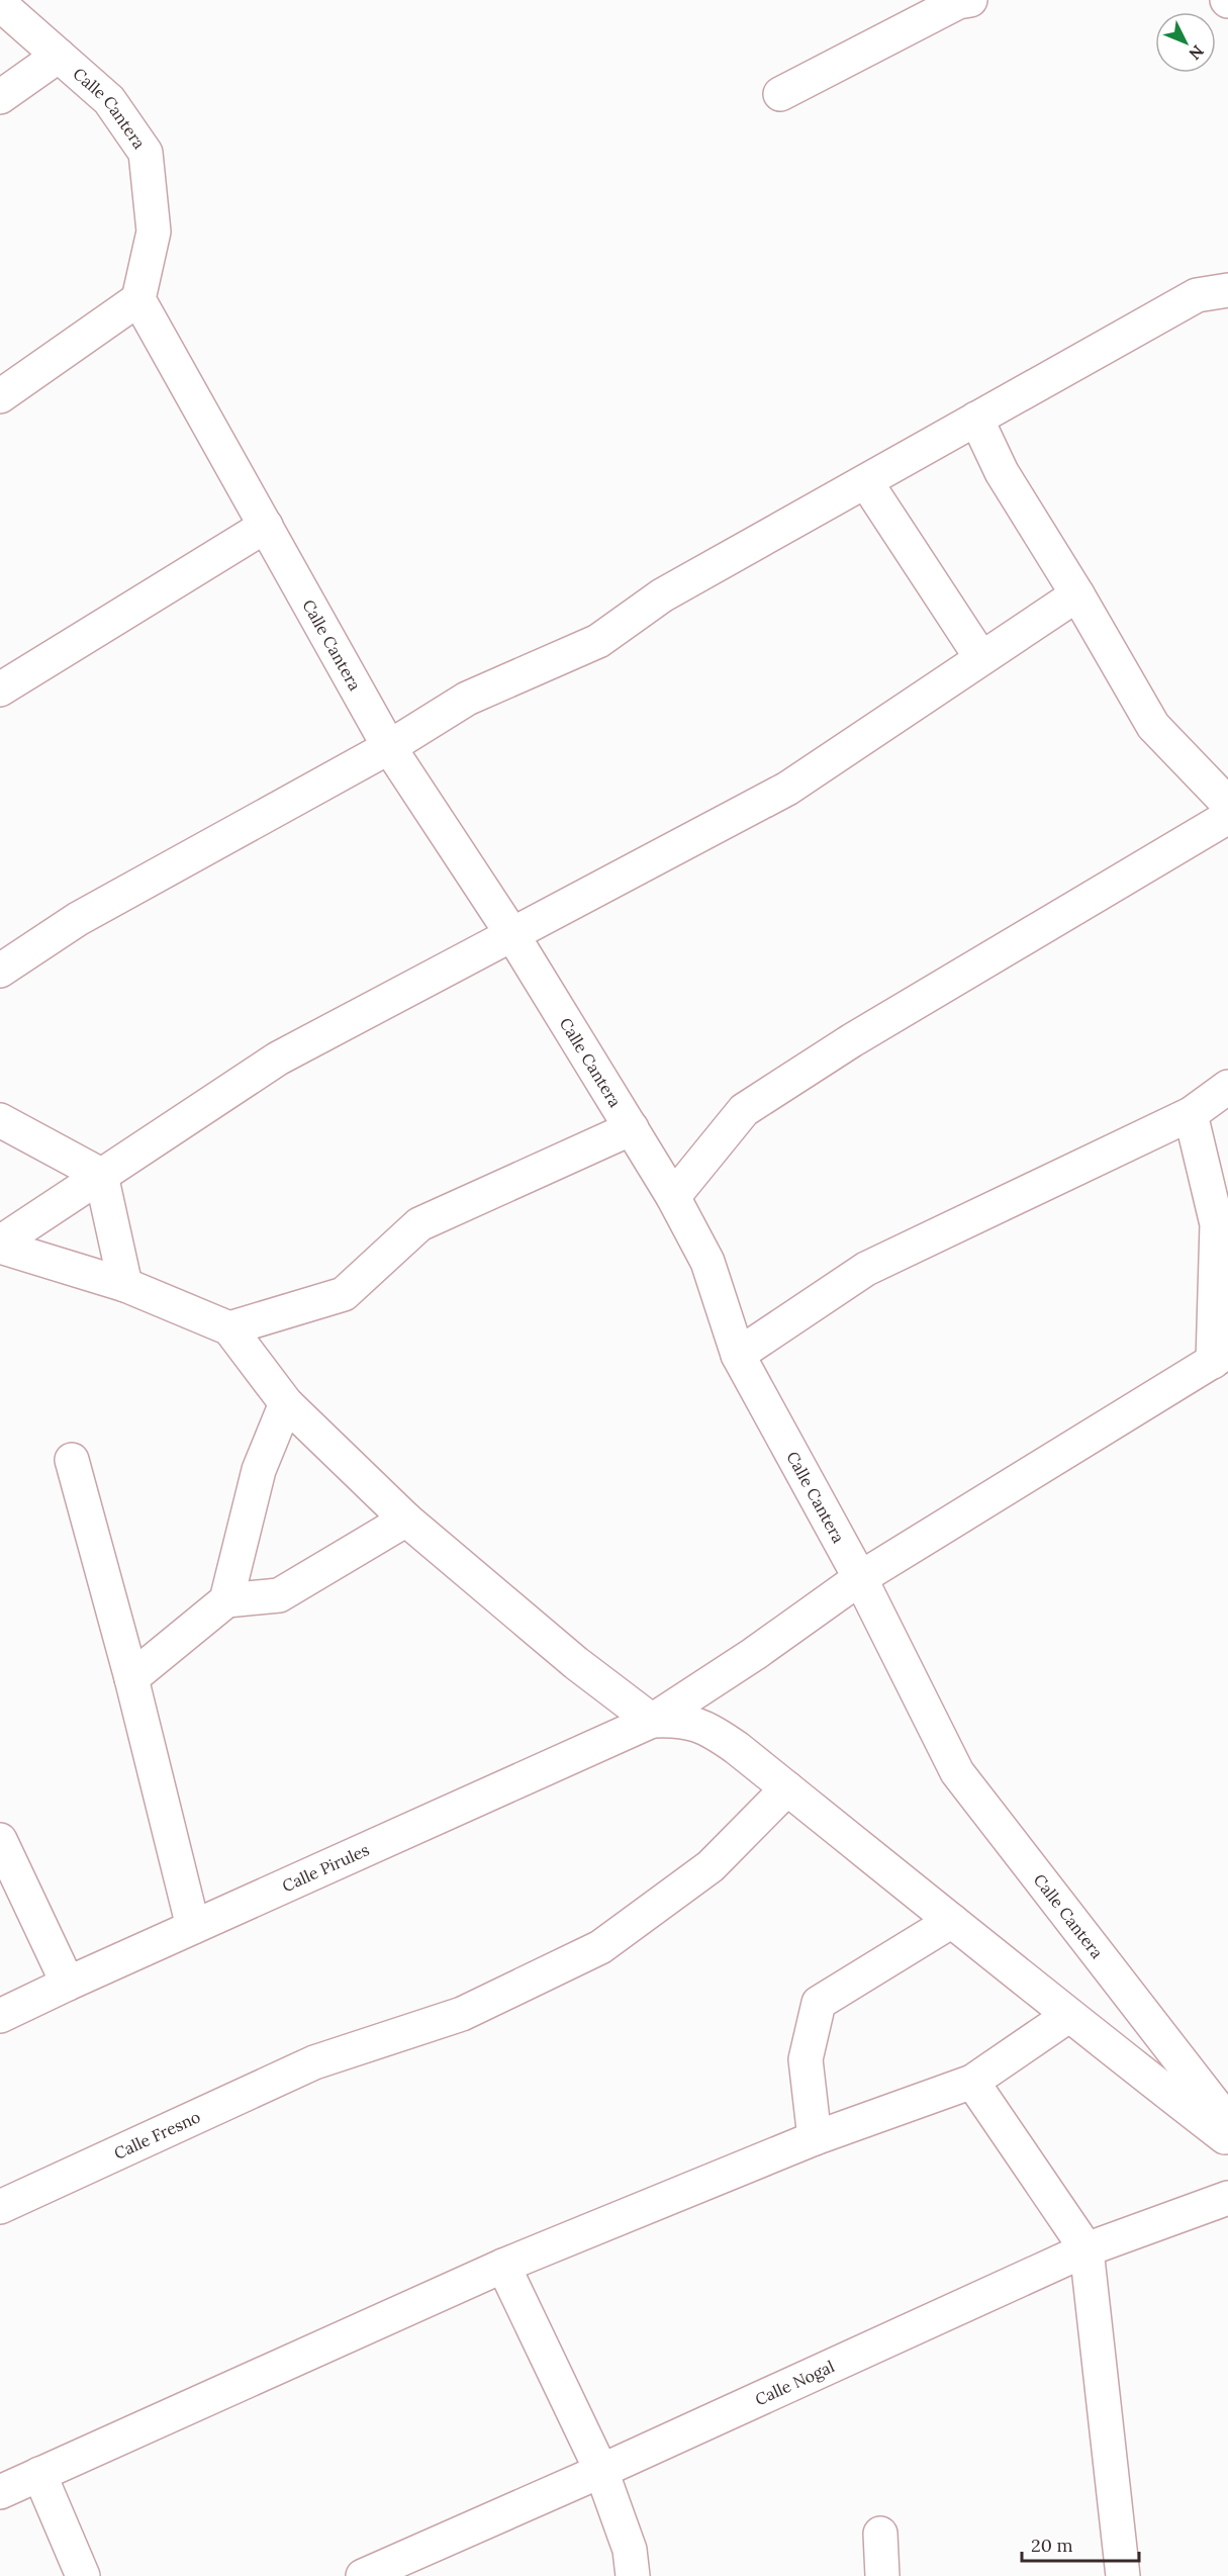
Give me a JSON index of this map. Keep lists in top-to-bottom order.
{
  "streets": {
    "street": [
      "Calle Cantera",
      "Calle Pirules",
      "Calle Fresno",
      "Calle Nogal"
    ]
  },
  "crossings": [
    ["Calle Cantera", "Calle Pirules"]
  ],
  "scale_bar": "20 m",
  "north": "bottom right"
}
